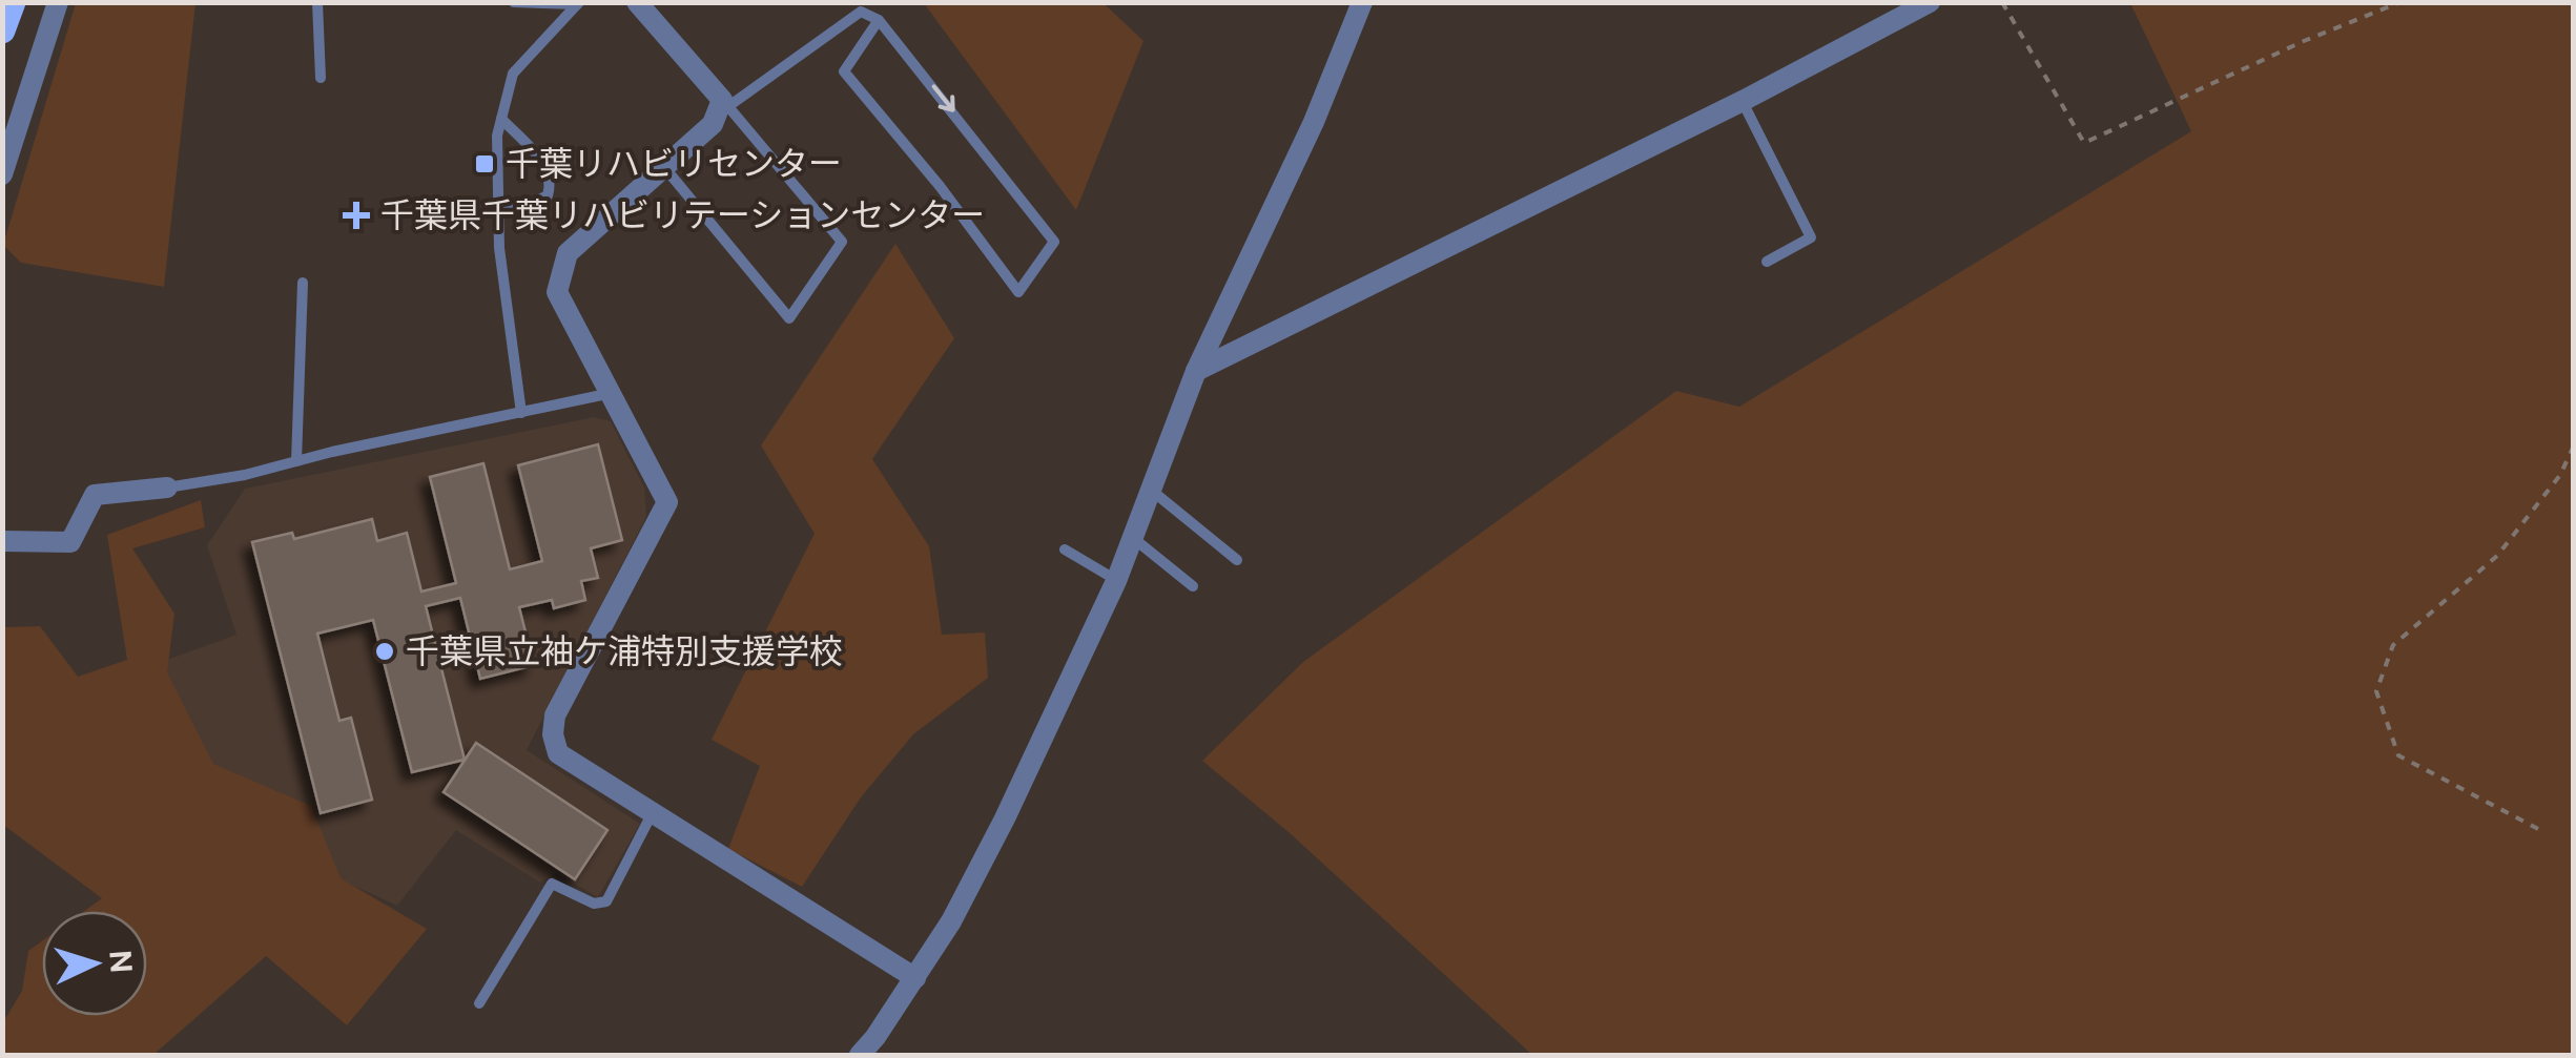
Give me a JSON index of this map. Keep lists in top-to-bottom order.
{
  "places": {
    "transit": ["千葉リハビリセンター"],
    "health": ["千葉県千葉リハビリテーションセンター"],
    "other": ["千葉県立袖ケ浦特別支援学校"]
  },
  "north": "right"
}
